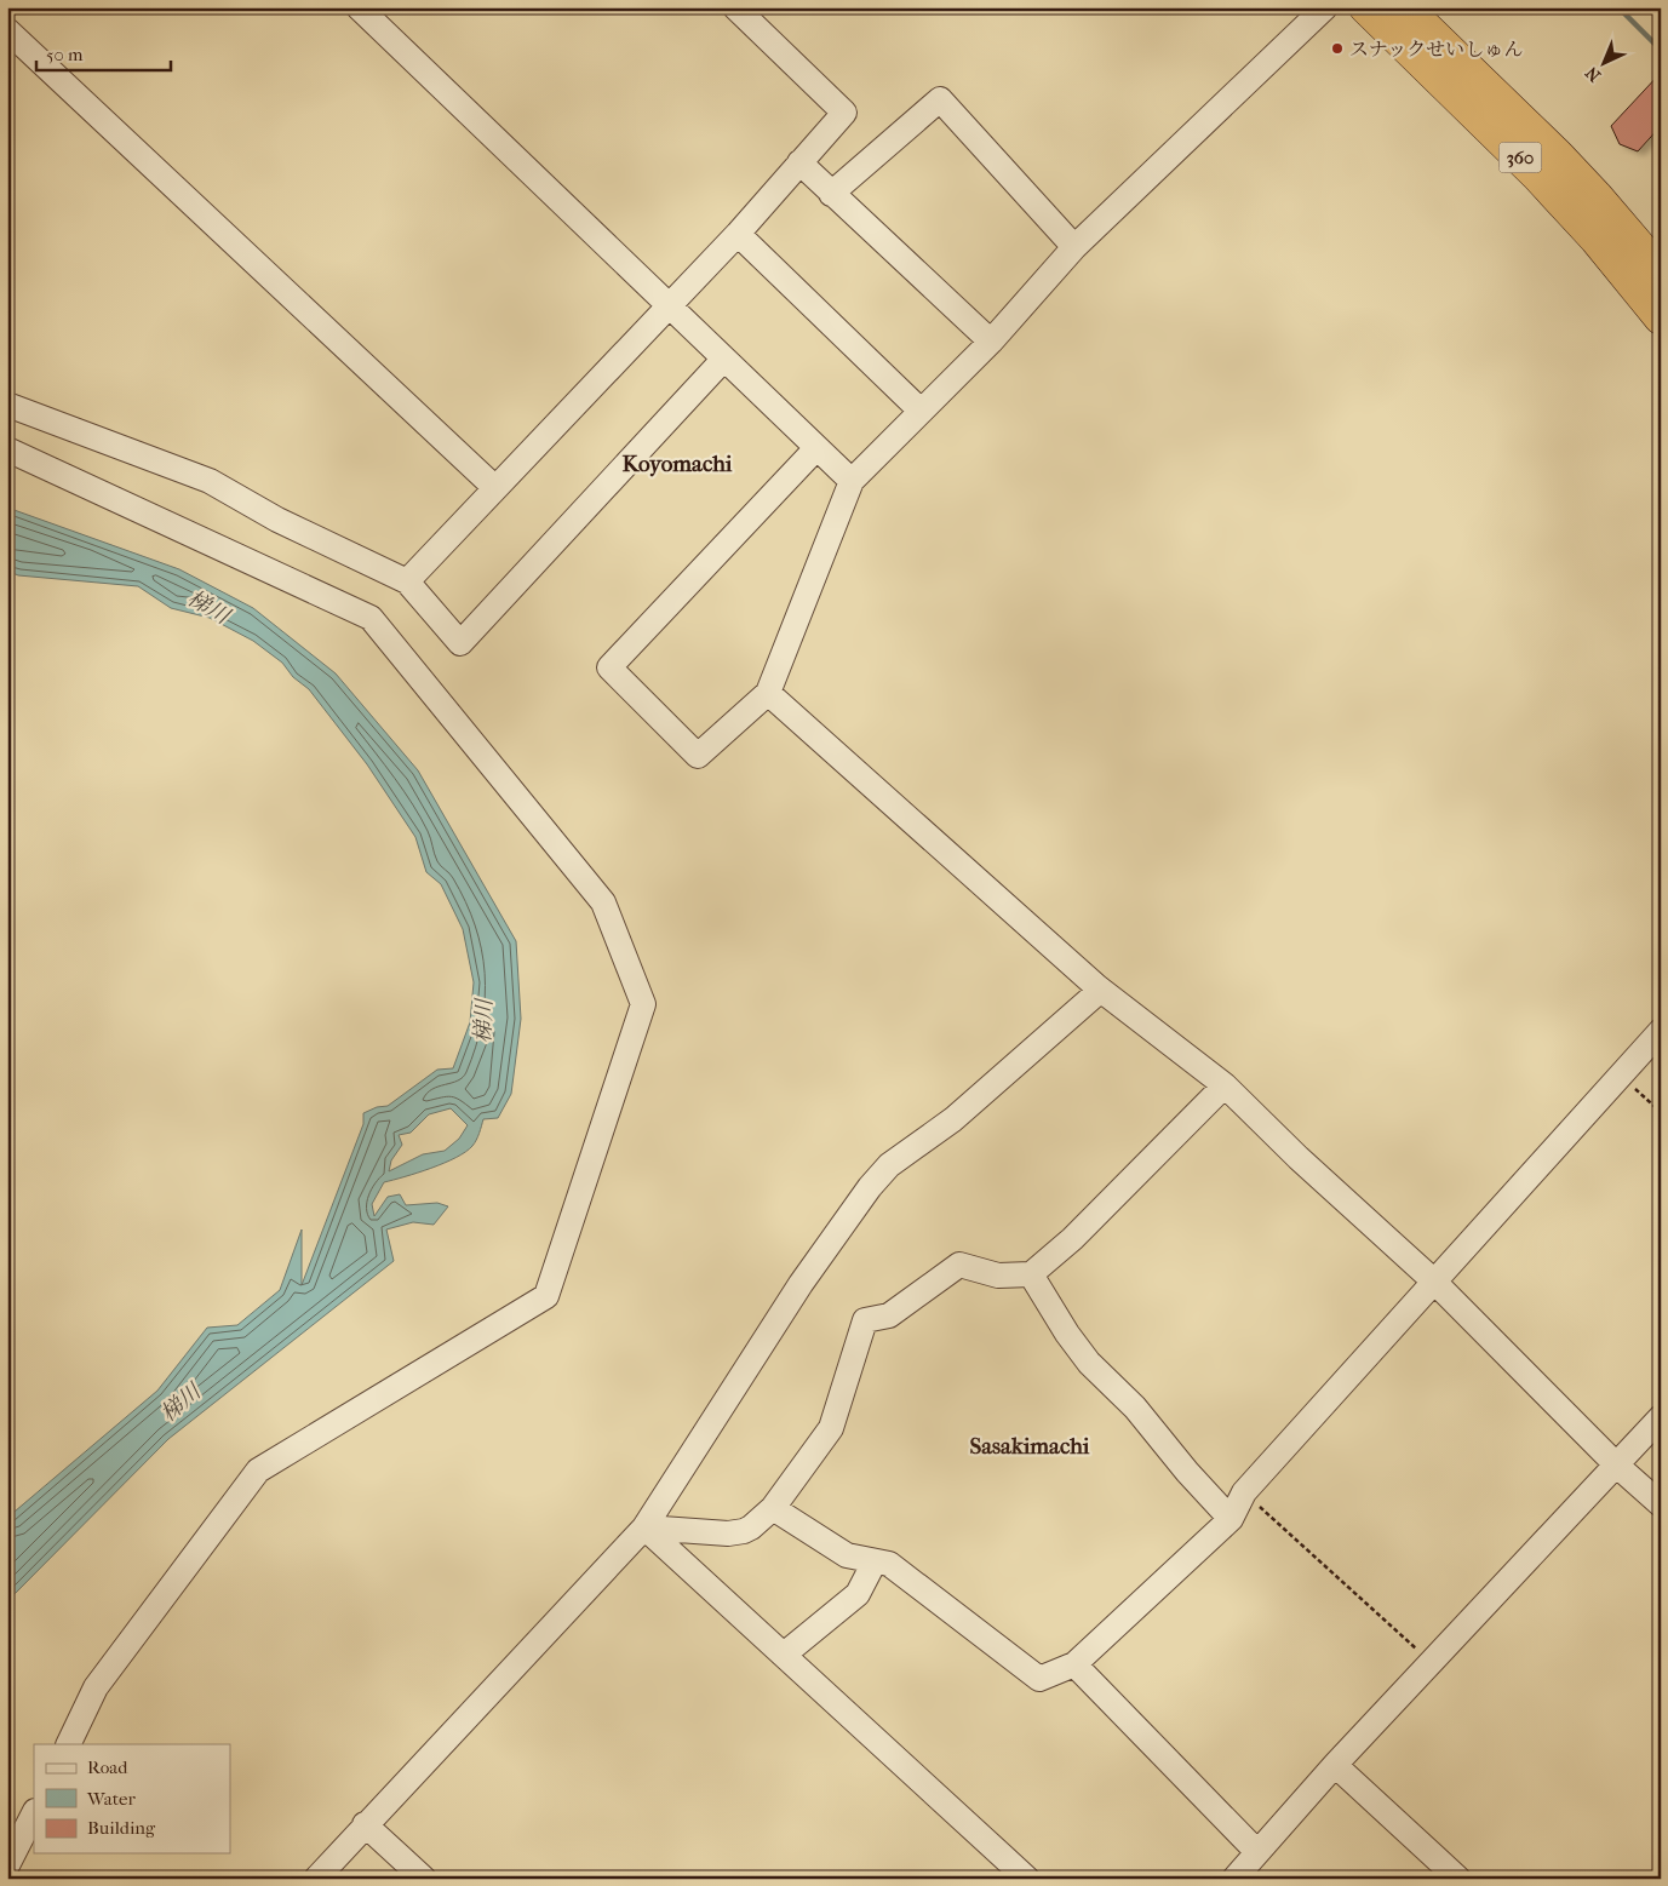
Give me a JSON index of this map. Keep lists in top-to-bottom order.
{
  "streets": {
    "highway": ["360"]
  },
  "districts": ["Koyomachi", "Sasakimachi"],
  "water": ["梯川"],
  "places": ["スナックせいしゅん"],
  "legend": ["Road", "Water", "Building"],
  "scale_bar": "50 m",
  "north": "bottom left"
}
